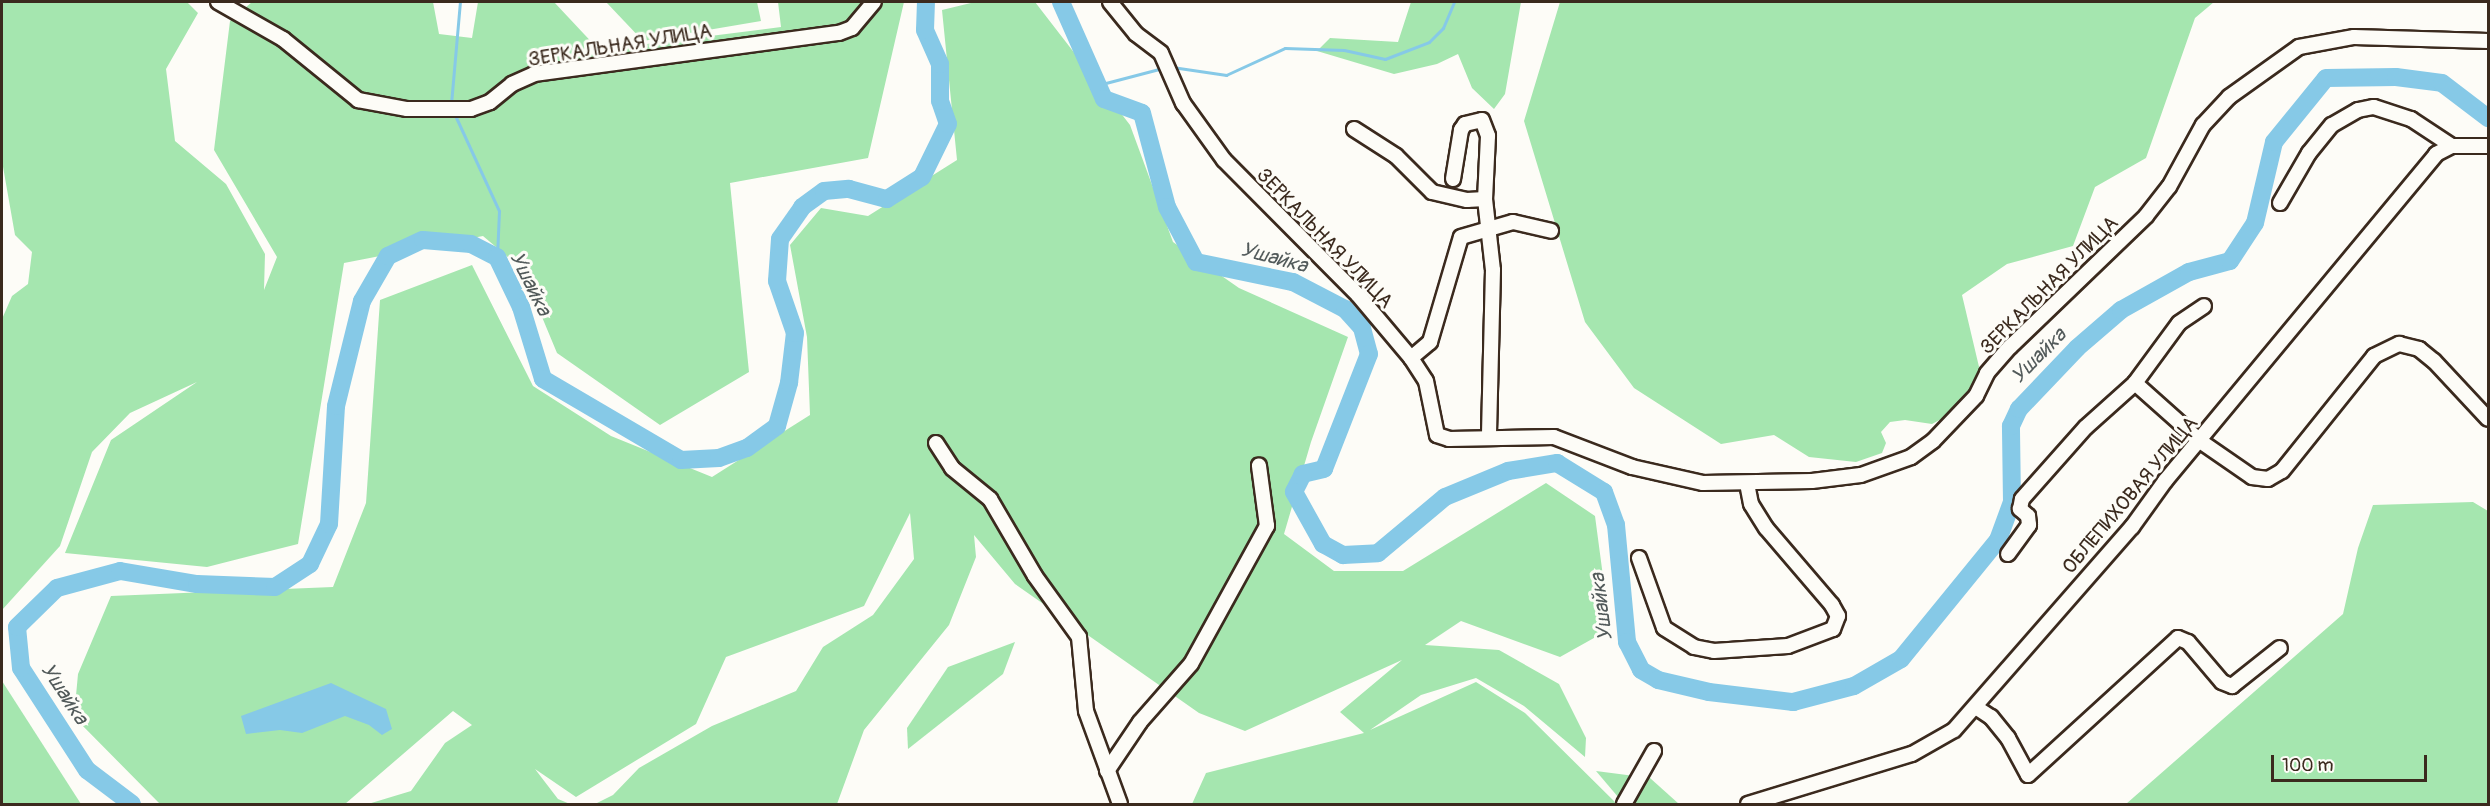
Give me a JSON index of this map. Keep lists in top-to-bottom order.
{
  "streets": {
    "street": ["ЗЕРКАЛЬНАЯ УЛИЦА", "ОБЛЕПИХОВАЯ УЛИЦА"]
  },
  "water": ["Ушайка"],
  "scale_bar": "100 m"
}
